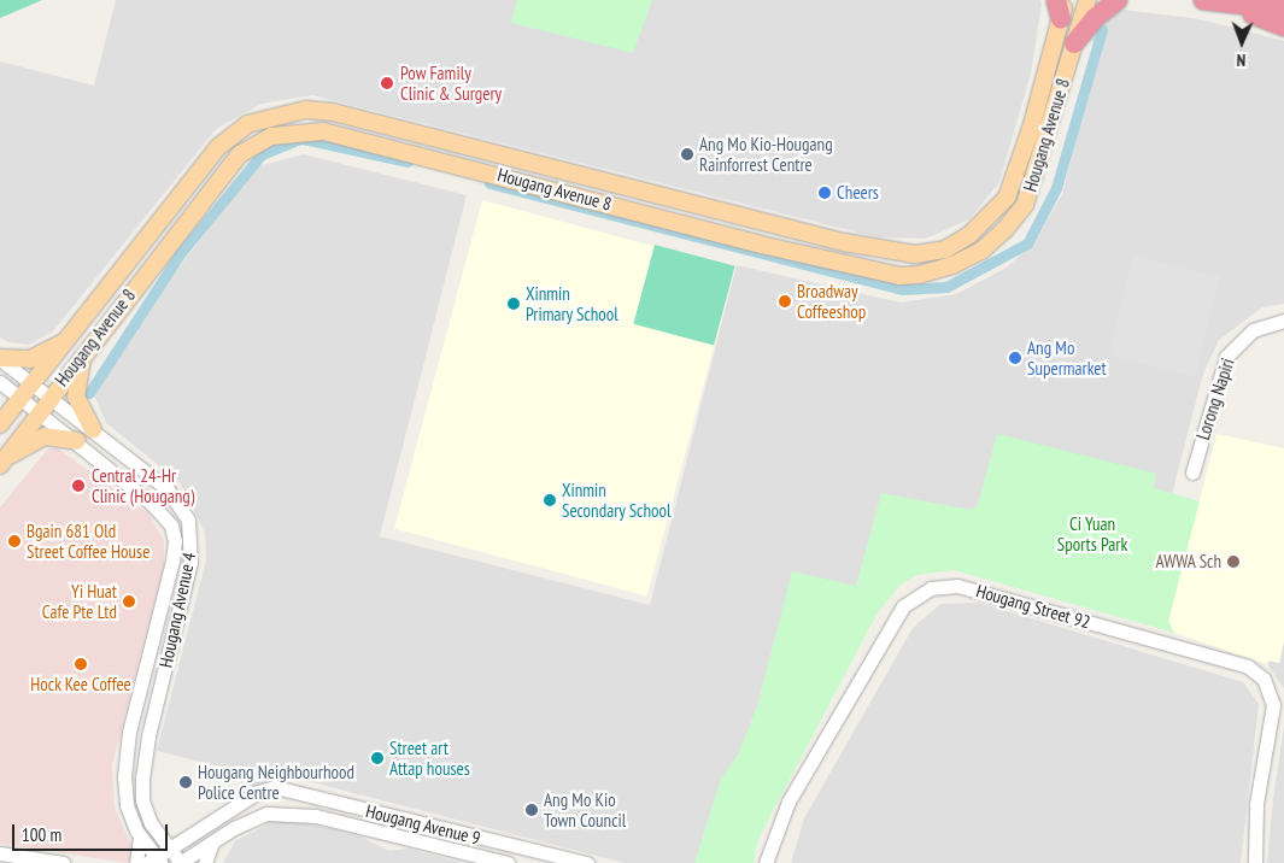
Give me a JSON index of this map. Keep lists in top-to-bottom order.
{
  "streets": {
    "main road": ["Hougang Avenue 8"],
    "street": [
      "Lorong Napiri",
      "Hougang Street 92",
      "Hougang Avenue 4",
      "Hougang Avenue 9"
    ]
  },
  "crossings": [
    ["Hougang Avenue 8", "Hougang Avenue 4"],
    ["Hougang Avenue 4", "Hougang Avenue 9"]
  ],
  "parks": ["Ci Yuan Sports Park"],
  "places": [
    "Pow Family Clinic & Surgery",
    "Ang Mo Kio-Hougang Rainforrest Centre",
    "Cheers",
    "Broadway Coffeeshop",
    "Xinmin Primary School",
    "Ang Mo Supermarket",
    "Central 24-Hr Clinic (Hougang)",
    "Xinmin Secondary School",
    "Bgain 681 Old Street Coffee House",
    "AWWA Sch",
    "Yi Huat Cafe Pte Ltd",
    "Hock Kee Coffee",
    "Street art Attap houses",
    "Hougang Neighbourhood Police Centre",
    "Ang Mo Kio Town Council"
  ],
  "scale_bar": "100 m",
  "north": "bottom"
}
